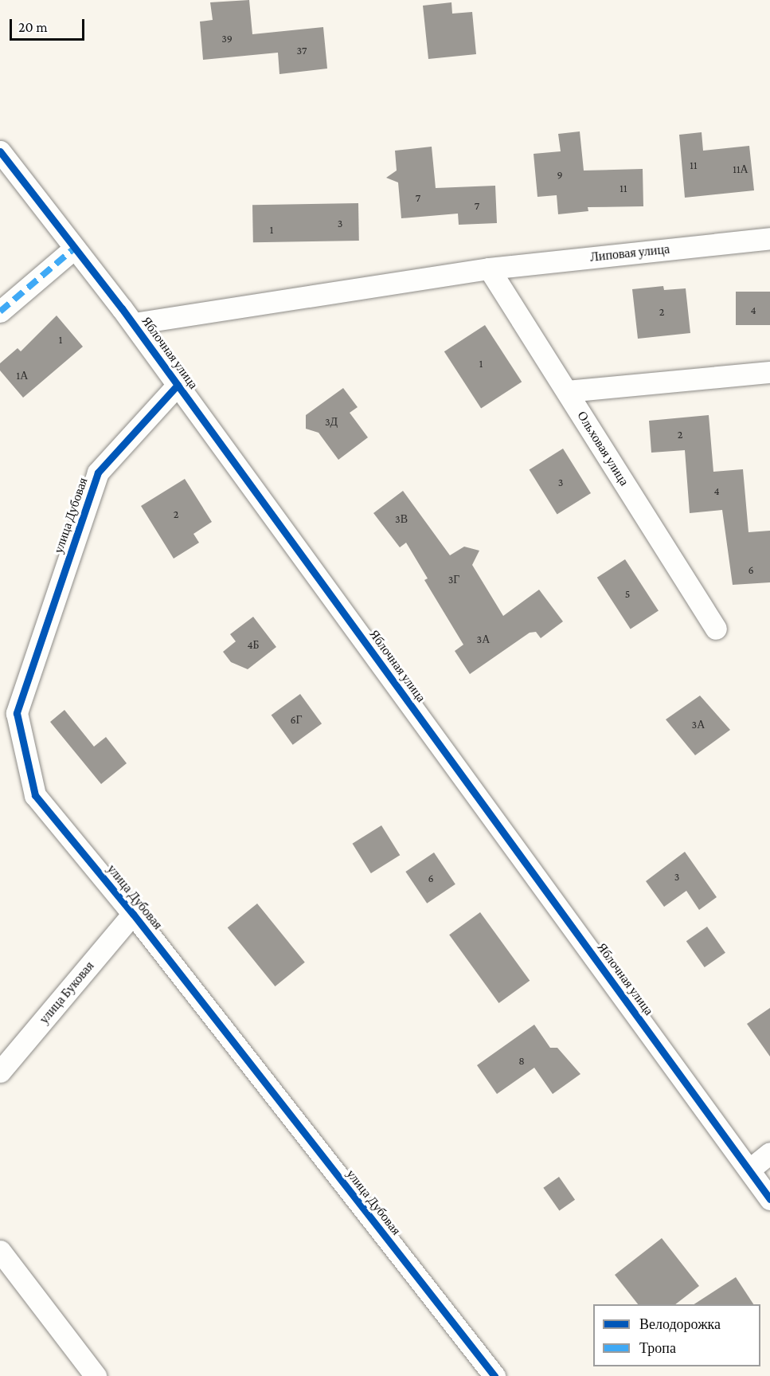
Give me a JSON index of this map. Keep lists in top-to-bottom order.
{
  "streets": {
    "street": [
      "Липовая улица",
      "Яблочная улица",
      "Ольховая улица",
      "улица Дубовая",
      "улица Буковая"
    ]
  },
  "crossings": [
    ["Липовая улица", "Яблочная улица"],
    ["Липовая улица", "Ольховая улица"],
    ["Яблочная улица", "улица Дубовая"],
    ["улица Дубовая", "улица Буковая"]
  ],
  "house_numbers": [
    "39",
    "37",
    "11",
    "11А",
    "9",
    "11",
    "7",
    "7",
    "3",
    "1",
    "4",
    "2",
    "1",
    "1",
    "1А",
    "3Д",
    "2",
    "3",
    "4",
    "2",
    "3В",
    "6",
    "3Г",
    "5",
    "3А",
    "4Б",
    "6Г",
    "3А",
    "3",
    "6",
    "8"
  ],
  "legend": ["Велодорожка", "Тропа"],
  "scale_bar": "20 m"
}
